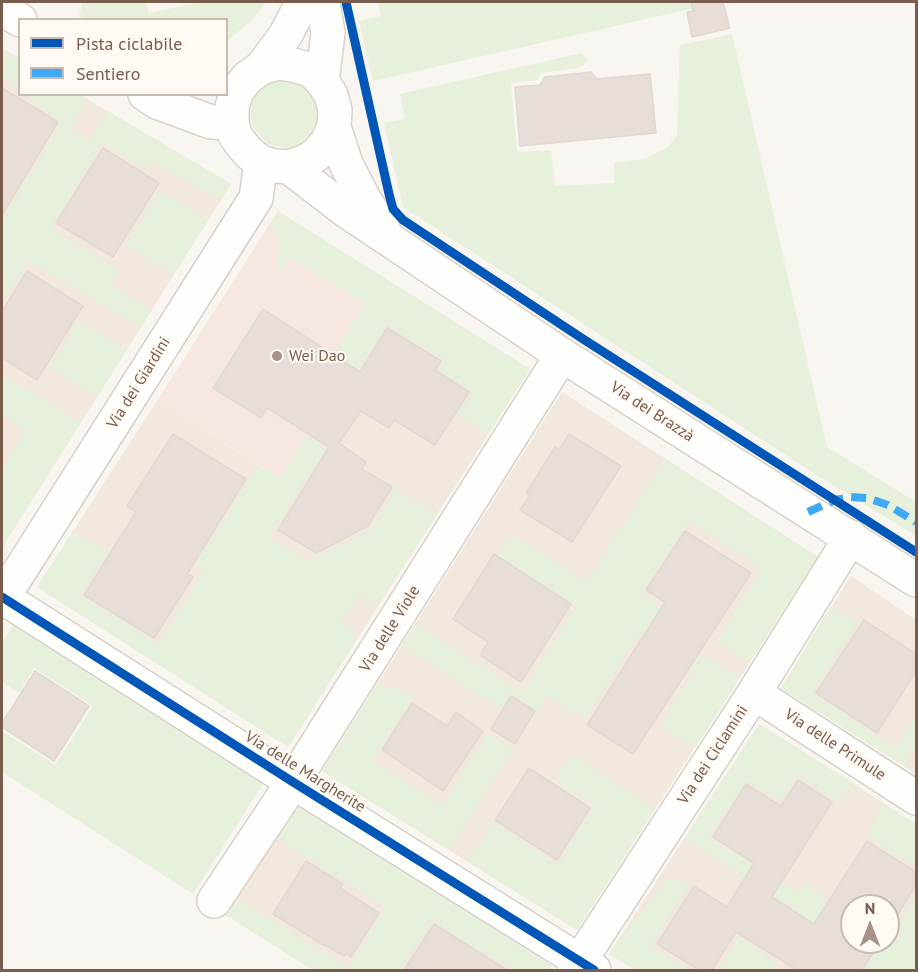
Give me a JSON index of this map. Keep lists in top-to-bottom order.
{
  "streets": {
    "street": [
      "Via dei Giardini",
      "Via dei Brazzà",
      "Via delle Viole",
      "Via delle Primule",
      "Via dei Ciclamini",
      "Via delle Margherite"
    ]
  },
  "crossings": [
    ["Via dei Giardini", "Via dei Brazzà"],
    ["Via dei Giardini", "Via delle Margherite"],
    ["Via dei Brazzà", "Via delle Viole"],
    ["Via dei Brazzà", "Via dei Ciclamini"],
    ["Via delle Viole", "Via delle Margherite"],
    ["Via delle Primule", "Via dei Ciclamini"],
    ["Via dei Ciclamini", "Via delle Margherite"]
  ],
  "places": ["Wei Dao"],
  "legend": ["Pista ciclabile", "Sentiero"],
  "north": "top"
}
